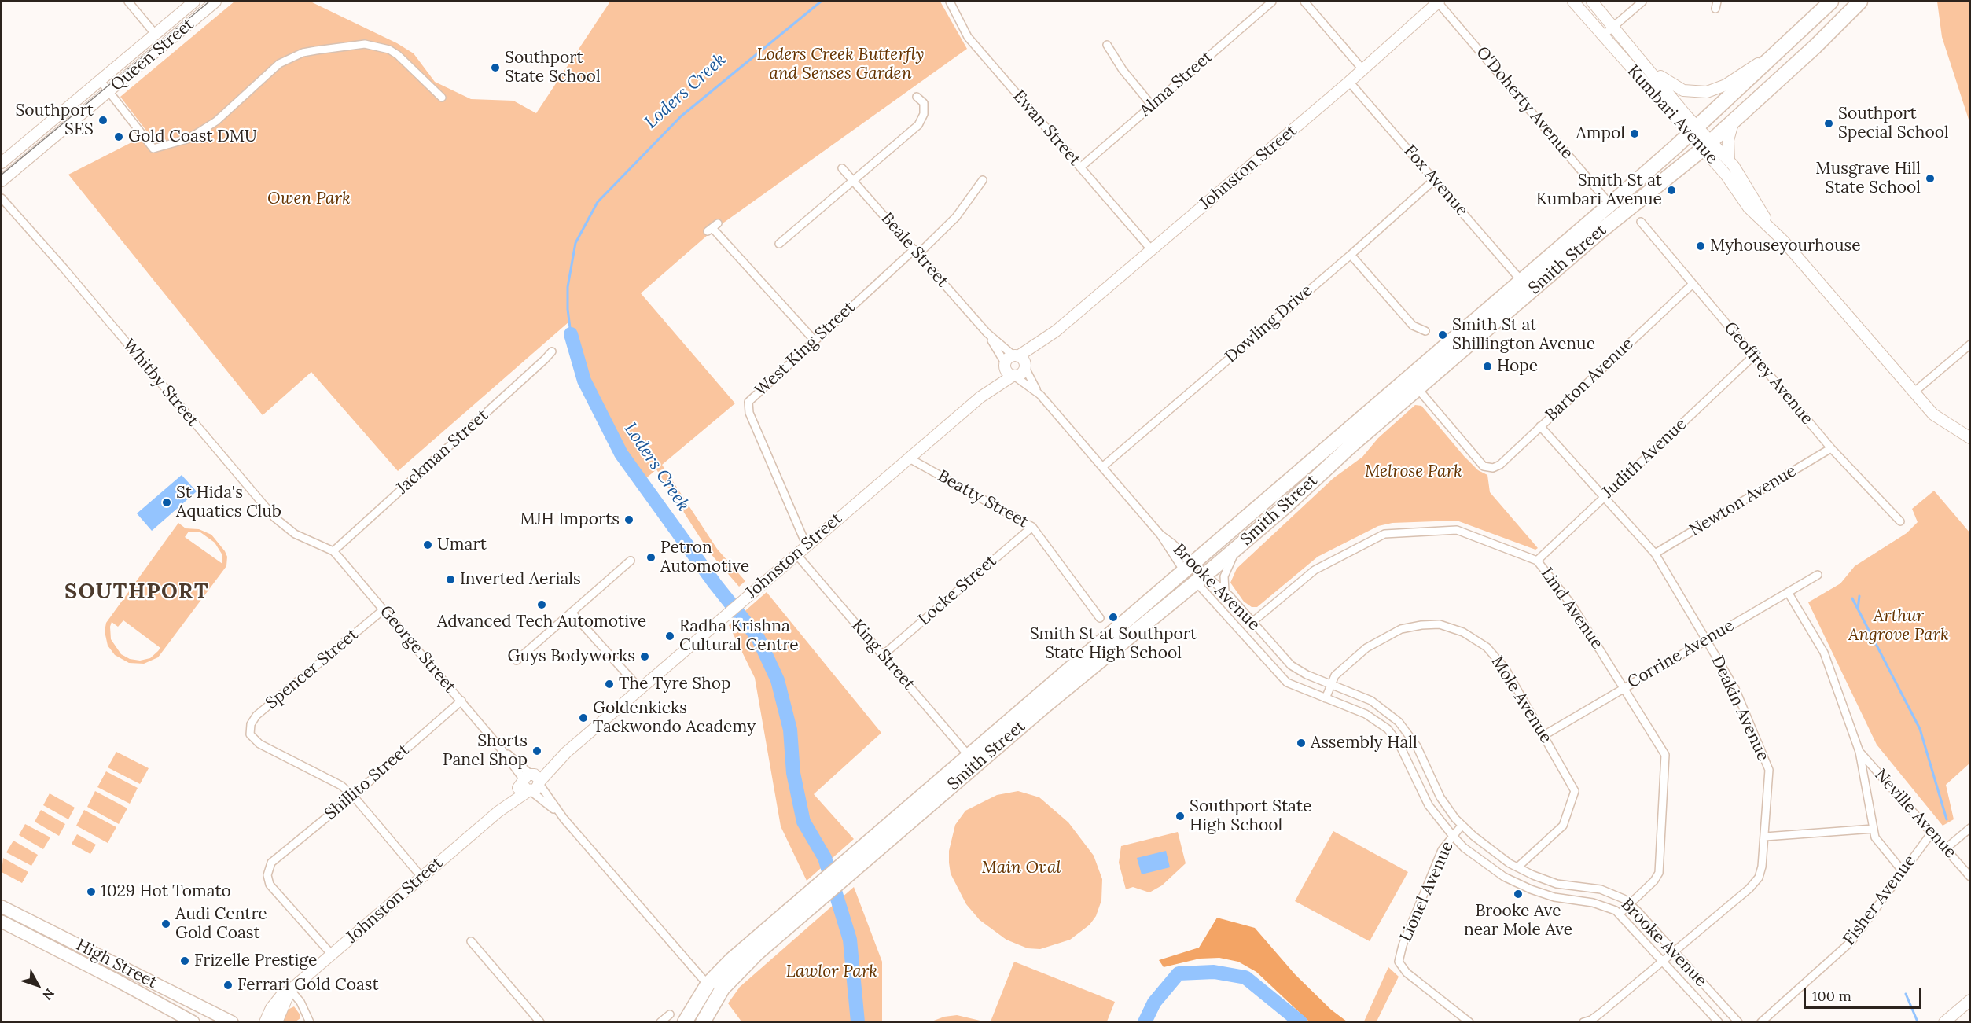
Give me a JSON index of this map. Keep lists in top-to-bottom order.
{
  "streets": {
    "highway": ["Smith Street", "Brooke Avenue"],
    "main road": ["High Street"],
    "street": [
      "Queen Street",
      "Alma Street",
      "O'Doherty Avenue",
      "Kumbari Avenue",
      "Ewan Street",
      "Johnston Street",
      "Fox Avenue",
      "Beale Street",
      "Dowling Drive",
      "West King Street",
      "Geoffrey Avenue",
      "Barton Avenue",
      "Whitby Street",
      "Jackman Street",
      "Judith Avenue",
      "Beatty Street",
      "Newton Avenue",
      "Locke Street",
      "Lind Avenue",
      "George Street",
      "Corrine Avenue",
      "King Street",
      "Spencer Street",
      "Mole Avenue",
      "Deakin Avenue",
      "Shillito Street",
      "Neville Avenue",
      "Lionel Avenue",
      "Fisher Avenue"
    ]
  },
  "crossings": [
    ["Alma Street", "Ewan Street"],
    ["O'Doherty Avenue", "Johnston Street"],
    ["O'Doherty Avenue", "Smith Street"],
    ["Kumbari Avenue", "Smith Street"],
    ["Ewan Street", "Johnston Street"],
    ["Johnston Street", "Fox Avenue"],
    ["Johnston Street", "Beale Street"],
    ["Johnston Street", "West King Street"],
    ["Johnston Street", "Beatty Street"],
    ["Johnston Street", "George Street"],
    ["Johnston Street", "King Street"],
    ["Johnston Street", "Shillito Street"],
    ["Fox Avenue", "Smith Street"],
    ["Fox Avenue", "Dowling Drive"],
    ["Beale Street", "Dowling Drive"],
    ["Beale Street", "West King Street"],
    ["Beale Street", "Brooke Avenue"],
    ["Smith Street", "Barton Avenue"],
    ["Smith Street", "Brooke Avenue"],
    ["Smith Street", "George Street"],
    ["Smith Street", "King Street"],
    ["Geoffrey Avenue", "Barton Avenue"],
    ["Geoffrey Avenue", "Judith Avenue"],
    ["Geoffrey Avenue", "Newton Avenue"],
    ["Barton Avenue", "Deakin Avenue"],
    ["Whitby Street", "Jackman Street"],
    ["Whitby Street", "George Street"],
    ["Jackman Street", "George Street"],
    ["Judith Avenue", "Lind Avenue"],
    ["Judith Avenue", "Deakin Avenue"],
    ["Beatty Street", "Locke Street"],
    ["Newton Avenue", "Deakin Avenue"],
    ["Brooke Avenue", "Lind Avenue"],
    ["Brooke Avenue", "Mole Avenue"],
    ["Brooke Avenue", "Deakin Avenue"],
    ["Brooke Avenue", "Lionel Avenue"],
    ["Locke Street", "King Street"],
    ["Lind Avenue", "Corrine Avenue"],
    ["George Street", "Spencer Street"],
    ["George Street", "Shillito Street"],
    ["Corrine Avenue", "Mole Avenue"],
    ["Corrine Avenue", "Deakin Avenue"],
    ["Corrine Avenue", "Neville Avenue"],
    ["Spencer Street", "Shillito Street"],
    ["Neville Avenue", "Fisher Avenue"]
  ],
  "districts": ["SOUTHPORT"],
  "water": ["Loders Creek"],
  "parks": [
    "Loders Creek Butterfly and Senses Garden",
    "Owen Park",
    "Melrose Park",
    "Arthur Angrove Park",
    "Main Oval",
    "Lawlor Park"
  ],
  "places": [
    "Southport State School",
    "Southport SES",
    "Southport Special School",
    "Ampol",
    "Gold Coast DMU",
    "Musgrave Hill State School",
    "Smith St at Kumbari Avenue",
    "Myhouseyourhouse",
    "Smith St at Shillington Avenue",
    "Hope",
    "St Hida's Aquatics Club",
    "MJH Imports",
    "Umart",
    "Petron Automotive",
    "Inverted Aerials",
    "Advanced Tech Automotive",
    "Smith St at Southport State High School",
    "Radha Krishna Cultural Centre",
    "Guys Bodyworks",
    "The Tyre Shop",
    "Goldenkicks Taekwondo Academy",
    "Assembly Hall",
    "Shorts Panel Shop",
    "Southport State High School",
    "1029 Hot Tomato",
    "Brooke Ave near Mole Ave",
    "Audi Centre Gold Coast",
    "Frizelle Prestige",
    "Ferrari Gold Coast"
  ],
  "scale_bar": "100 m",
  "north": "bottom right"
}
